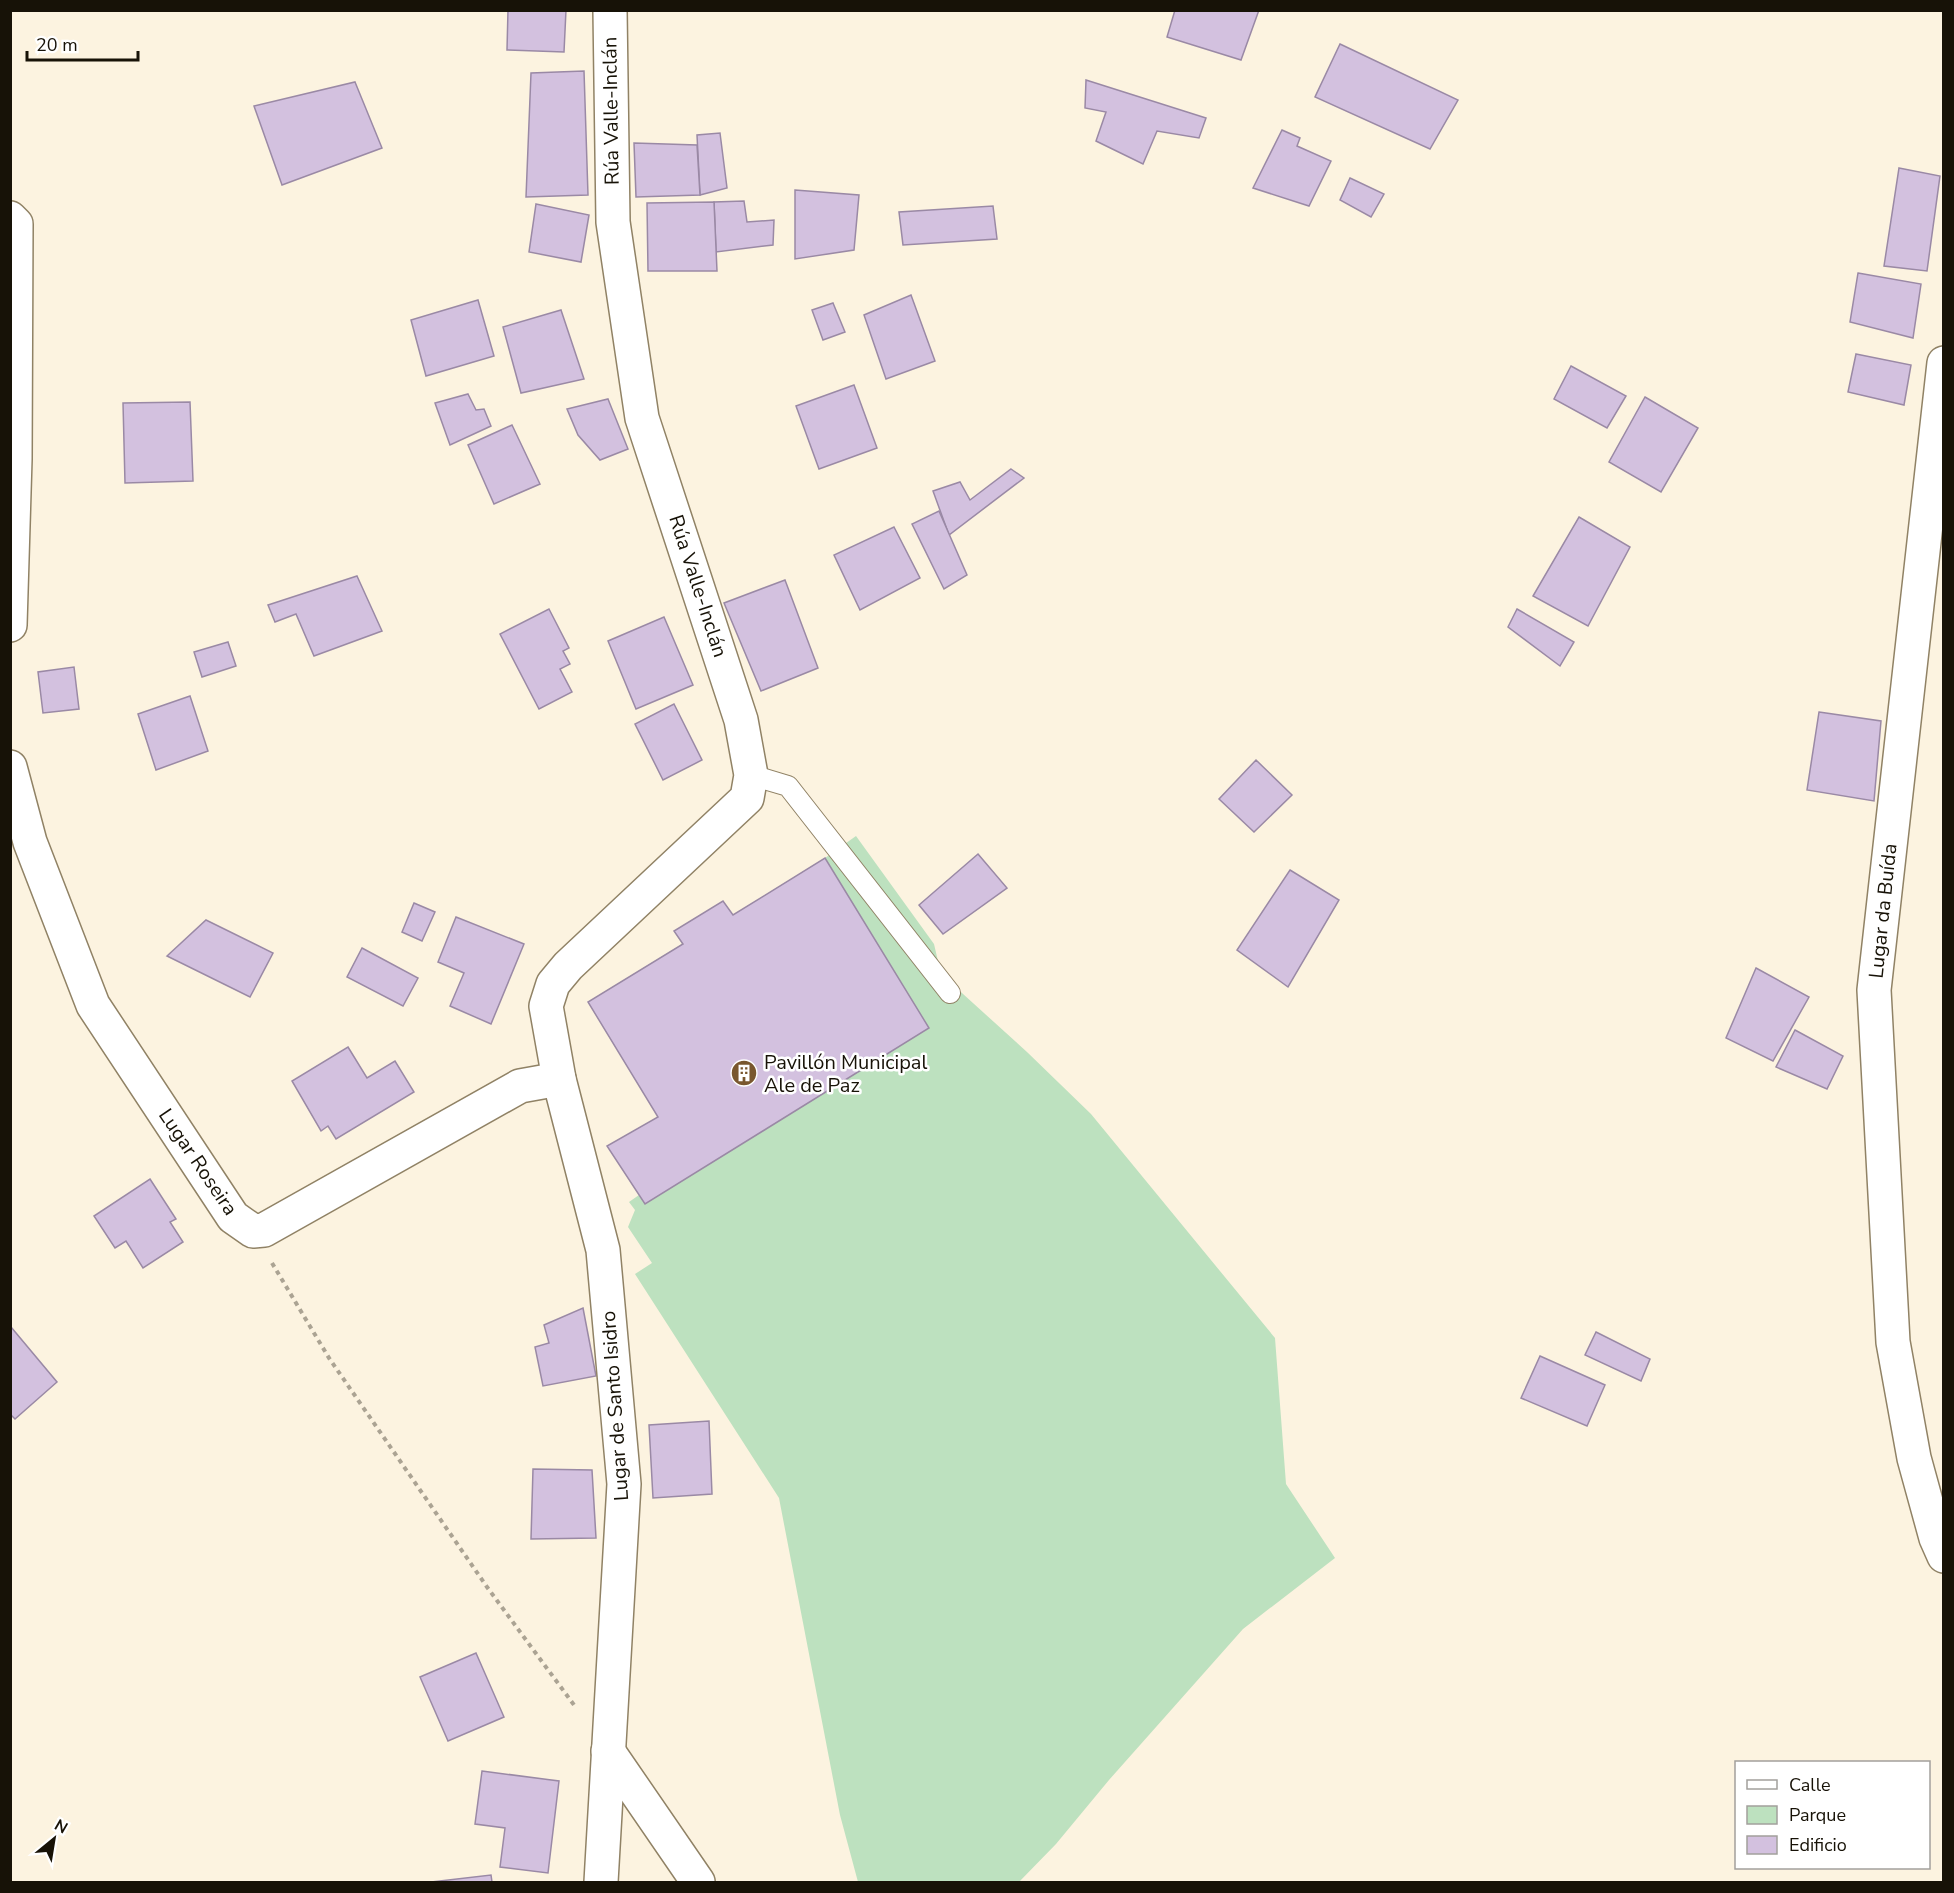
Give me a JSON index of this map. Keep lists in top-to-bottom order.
{
  "streets": {
    "street": [
      "Rúa Valle-Inclán",
      "Lugar da Buída",
      "Lugar Roseira",
      "Lugar de Santo Isidro"
    ]
  },
  "crossings": [
    ["Rúa Valle-Inclán", "Lugar Roseira"],
    ["Rúa Valle-Inclán", "Lugar de Santo Isidro"],
    ["Lugar Roseira", "Lugar de Santo Isidro"]
  ],
  "places": {
    "building": ["Pavillón Municipal Ale de Paz"]
  },
  "legend": ["Calle", "Parque", "Edificio"],
  "scale_bar": "20 m",
  "north": "top right"
}
